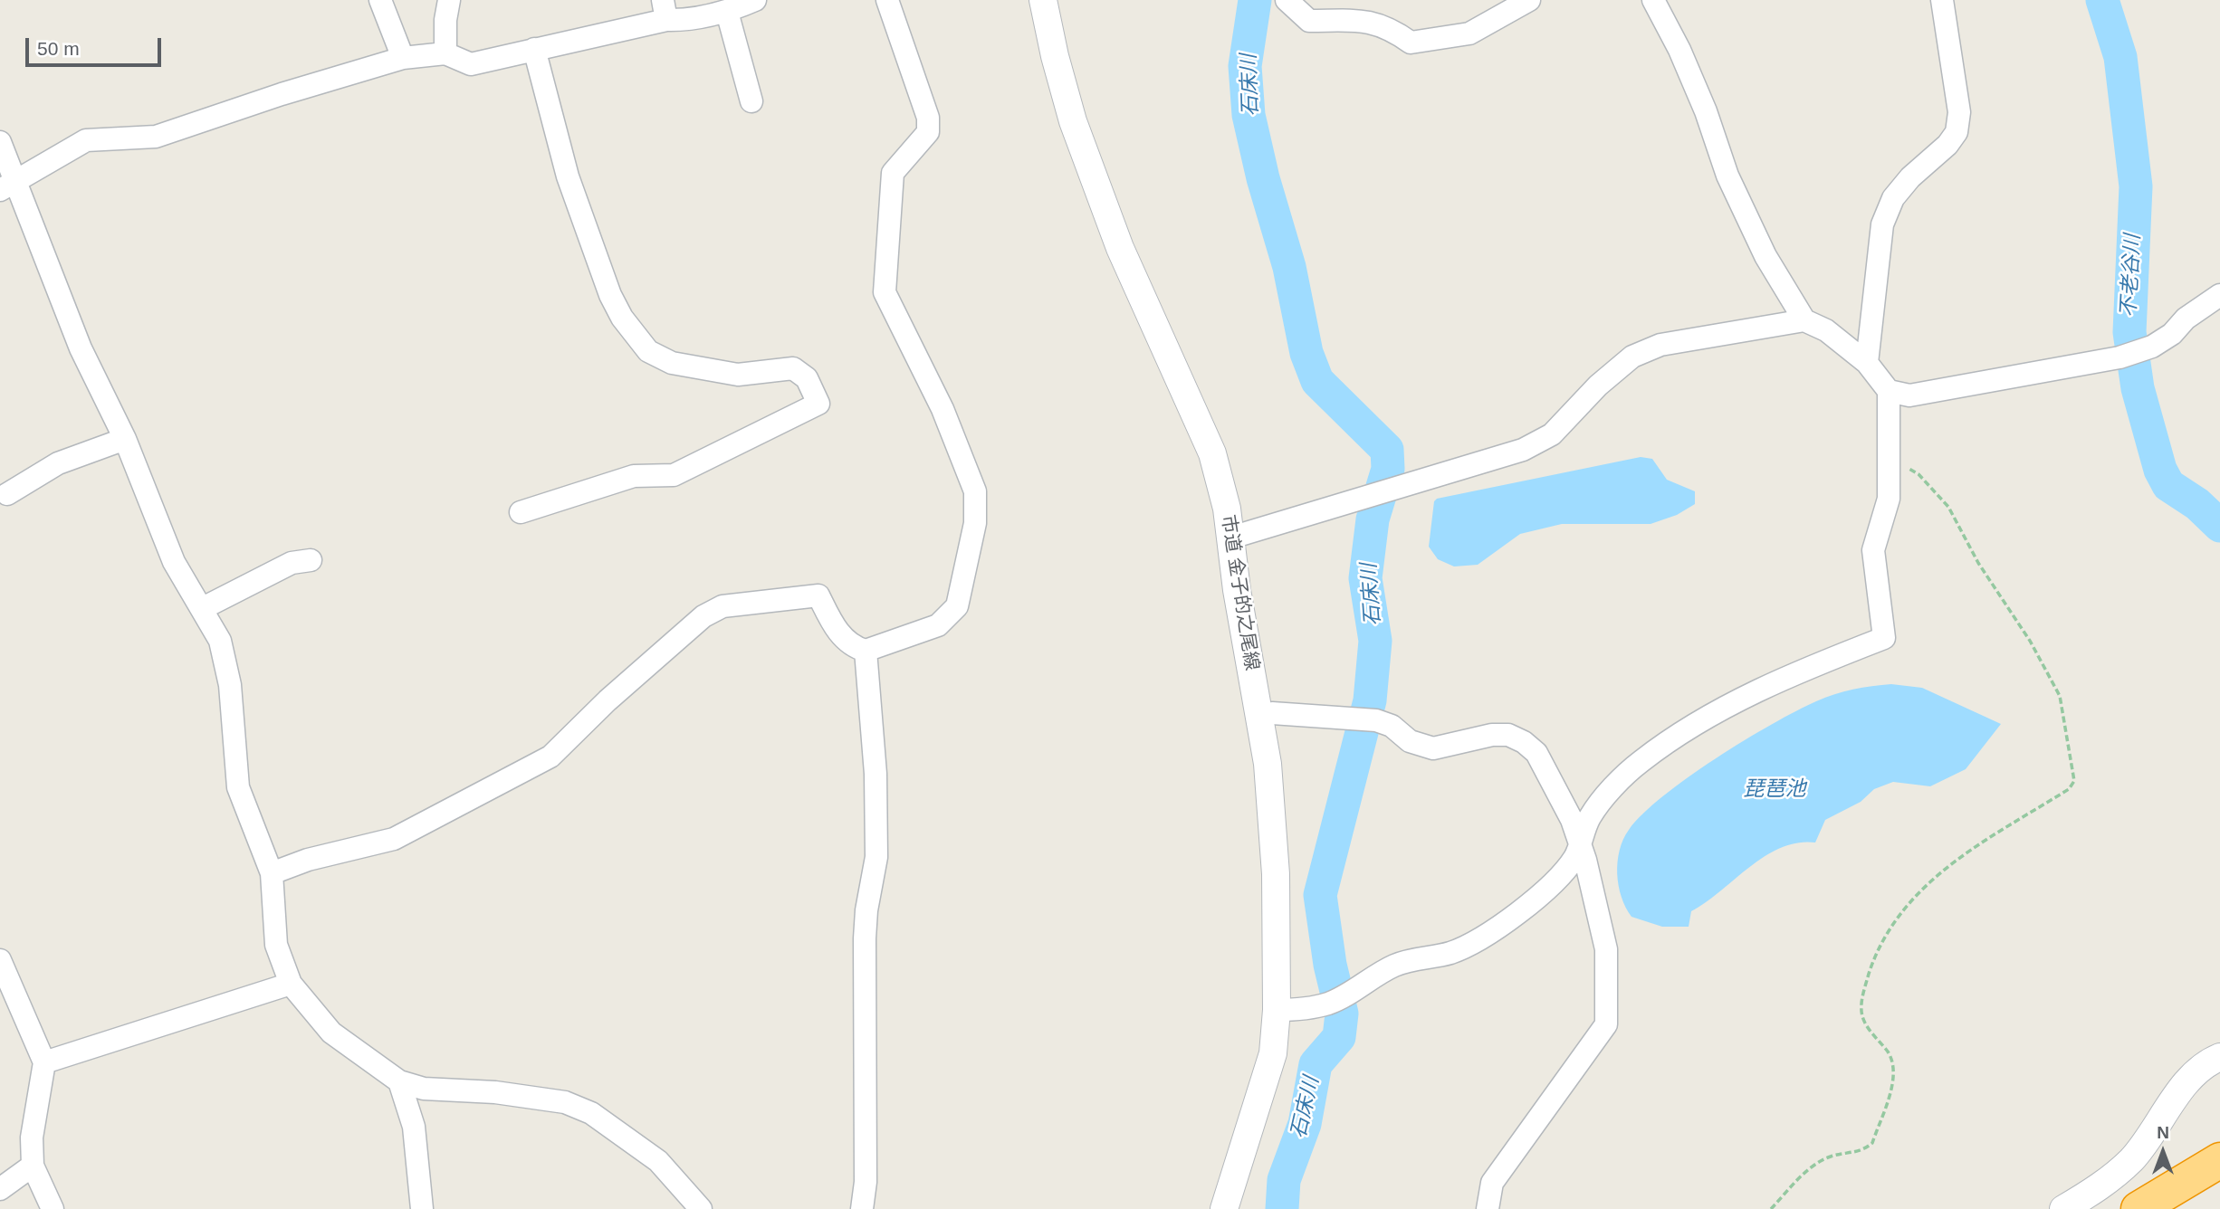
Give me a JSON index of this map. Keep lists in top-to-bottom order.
{
  "streets": {
    "street": ["市道 金子的之尾線"]
  },
  "water": ["石床川", "不老谷川", "琵琶池"],
  "scale_bar": "50 m",
  "north": "top"
}
